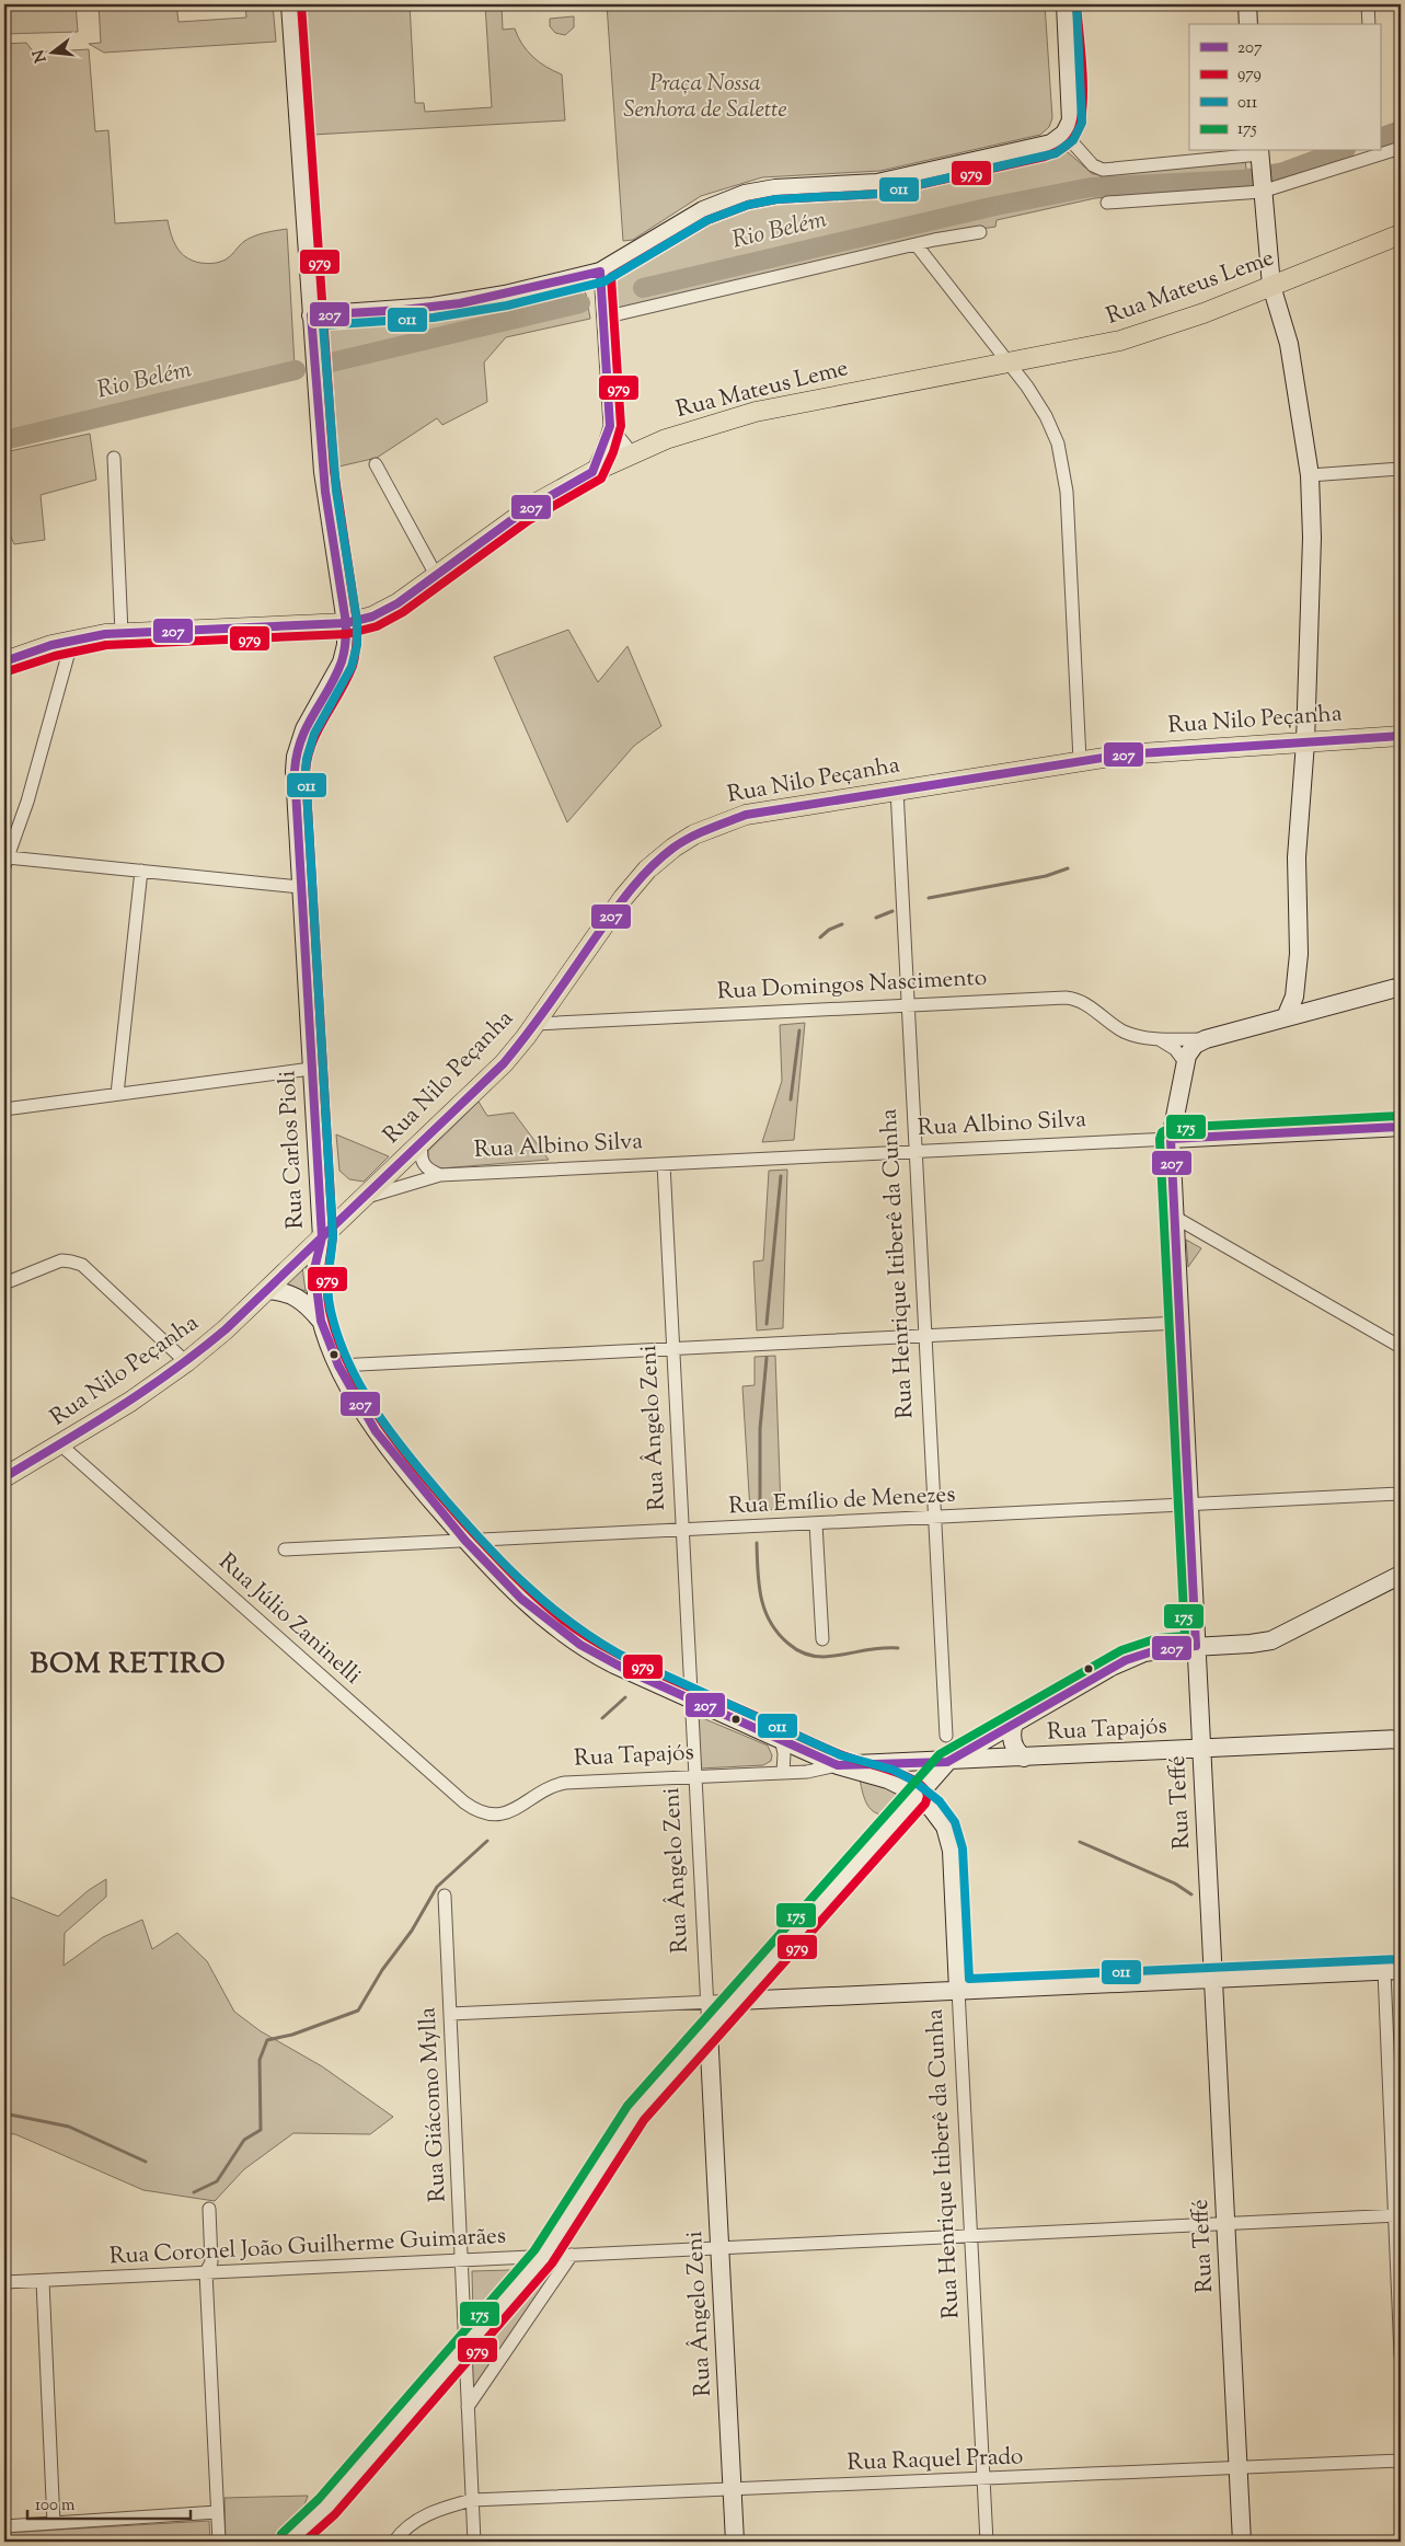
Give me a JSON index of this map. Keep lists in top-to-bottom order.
{
  "streets": {
    "main road": [
      "Rua Mateus Leme",
      "Rua Nilo Peçanha",
      "Rua Domingos Nascimento",
      "Rua Albino Silva",
      "Rua Carlos Pioli",
      "Rua Henrique Itiberê da Cunha",
      "Rua Ângelo Zeni",
      "Rua Tapajós",
      "Rua Teffé"
    ],
    "street": [
      "Rua Emílio de Menezes",
      "Rua Júlio Zaninelli",
      "Rua Giácomo Mylla",
      "Rua Coronel João Guilherme Guimarães",
      "Rua Raquel Prado"
    ]
  },
  "crossings": [
    ["Rua Mateus Leme", "Rua Carlos Pioli"],
    ["Rua Nilo Peçanha", "Rua Domingos Nascimento"],
    ["Rua Nilo Peçanha", "Rua Albino Silva"],
    ["Rua Nilo Peçanha", "Rua Carlos Pioli"],
    ["Rua Nilo Peçanha", "Rua Henrique Itiberê da Cunha"],
    ["Rua Nilo Peçanha", "Rua Júlio Zaninelli"],
    ["Rua Domingos Nascimento", "Rua Henrique Itiberê da Cunha"],
    ["Rua Domingos Nascimento", "Rua Teffé"],
    ["Rua Albino Silva", "Rua Henrique Itiberê da Cunha"],
    ["Rua Albino Silva", "Rua Ângelo Zeni"],
    ["Rua Albino Silva", "Rua Teffé"],
    ["Rua Carlos Pioli", "Rua Henrique Itiberê da Cunha"],
    ["Rua Carlos Pioli", "Rua Ângelo Zeni"],
    ["Rua Carlos Pioli", "Rua Emílio de Menezes"],
    ["Rua Carlos Pioli", "Rua Tapajós"],
    ["Rua Henrique Itiberê da Cunha", "Rua Emílio de Menezes"],
    ["Rua Henrique Itiberê da Cunha", "Rua Coronel João Guilherme Guimarães"],
    ["Rua Henrique Itiberê da Cunha", "Rua Raquel Prado"],
    ["Rua Ângelo Zeni", "Rua Emílio de Menezes"],
    ["Rua Ângelo Zeni", "Rua Tapajós"],
    ["Rua Ângelo Zeni", "Rua Coronel João Guilherme Guimarães"],
    ["Rua Ângelo Zeni", "Rua Raquel Prado"],
    ["Rua Emílio de Menezes", "Rua Teffé"],
    ["Rua Júlio Zaninelli", "Rua Tapajós"],
    ["Rua Tapajós", "Rua Teffé"],
    ["Rua Teffé", "Rua Coronel João Guilherme Guimarães"],
    ["Rua Teffé", "Rua Raquel Prado"],
    ["Rua Giácomo Mylla", "Rua Coronel João Guilherme Guimarães"],
    ["Rua Giácomo Mylla", "Rua Raquel Prado"]
  ],
  "districts": ["BOM RETIRO"],
  "water": ["Rio Belém"],
  "parks": ["Praça Nossa Senhora de Salette"],
  "lines": [
    "transit line 979",
    "transit line 011",
    "transit line 207",
    "transit line 175"
  ],
  "legend": [
    "207",
    "979",
    "011",
    "175"
  ],
  "scale_bar": "100 m",
  "north": "left"
}
